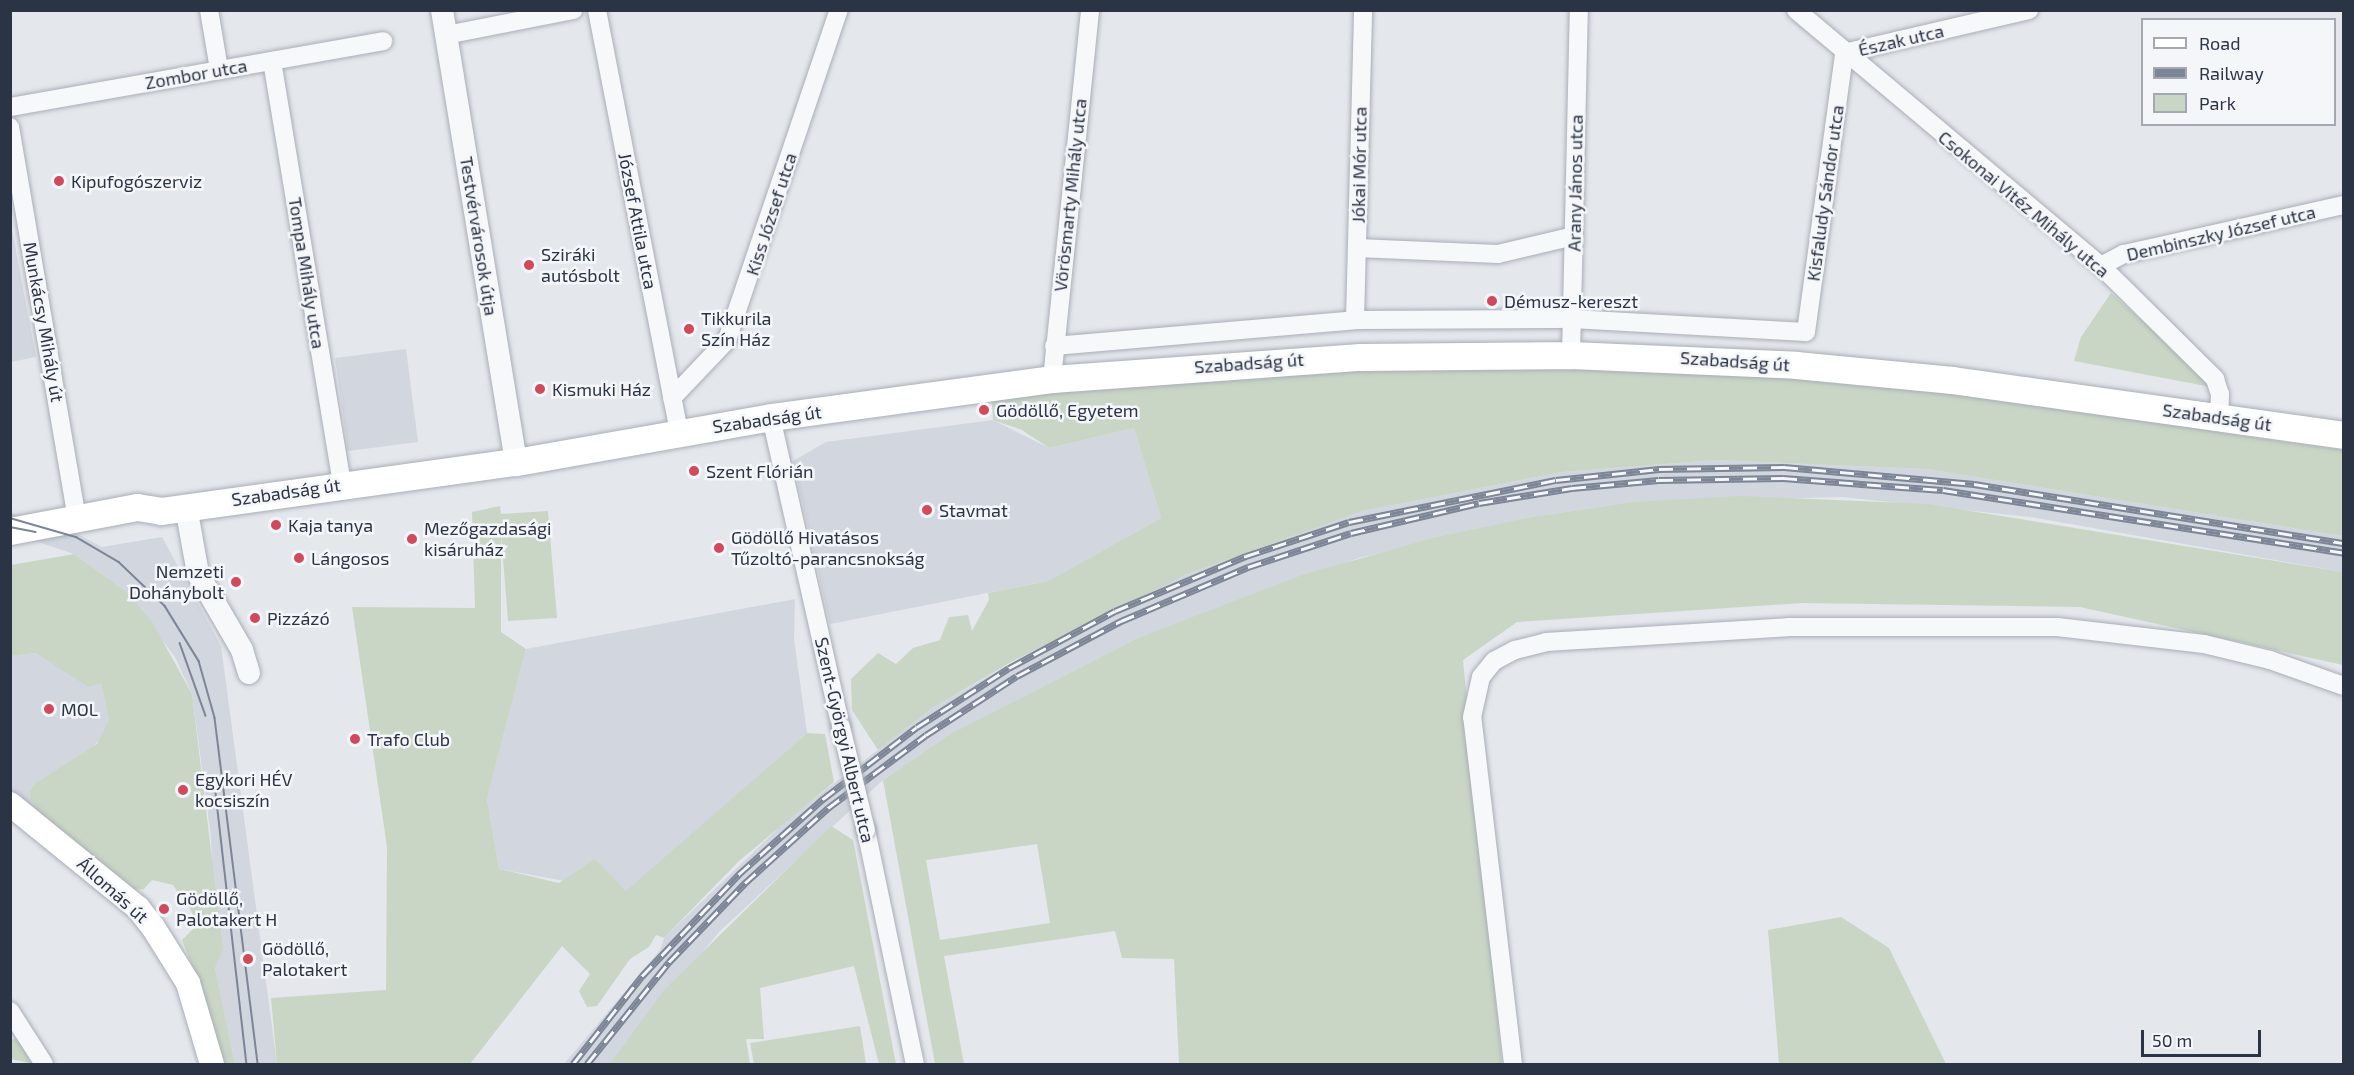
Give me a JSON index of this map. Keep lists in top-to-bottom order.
{
  "streets": {
    "main road": ["Szabadság út", "Állomás út"],
    "street": [
      "Észak utca",
      "Zombor utca",
      "Jókai Mór utca",
      "Arany János utca",
      "Kisfaludy Sándor utca",
      "Vörösmarty Mihály utca",
      "Csokonai Vitéz Mihály utca",
      "Kiss József utca",
      "József Attila utca",
      "Dembinszky József utca",
      "Testvérvárosok útja",
      "Tompa Mihály utca",
      "Munkácsy Mihály út",
      "Szent-Györgyi Albert utca"
    ]
  },
  "crossings": [
    ["Észak utca", "Kisfaludy Sándor utca"],
    ["Észak utca", "Csokonai Vitéz Mihály utca"],
    ["Zombor utca", "Tompa Mihály utca"],
    ["Jókai Mór utca", "Szabadság út"],
    ["Arany János utca", "Szabadság út"],
    ["Kisfaludy Sándor utca", "Csokonai Vitéz Mihály utca"],
    ["Kisfaludy Sándor utca", "Szabadság út"],
    ["Vörösmarty Mihály utca", "Szabadság út"],
    ["Csokonai Vitéz Mihály utca", "Dembinszky József utca"],
    ["Csokonai Vitéz Mihály utca", "Szabadság út"],
    ["Kiss József utca", "József Attila utca"],
    ["József Attila utca", "Szabadság út"],
    ["Testvérvárosok útja", "Szabadság út"],
    ["Tompa Mihály utca", "Szabadság út"],
    ["Munkácsy Mihály út", "Szabadság út"],
    ["Szabadság út", "Szent-Györgyi Albert utca"]
  ],
  "places": [
    "Kipufogószerviz",
    "Sziráki autósbolt",
    "Démusz-kereszt",
    "Tikkurila Szín Ház",
    "Kismuki Ház",
    "Gödöllő, Egyetem",
    "Szent Flórián",
    "Stavmat",
    "Kaja tanya",
    "Mezőgazdasági kisáruház",
    "Gödöllő Hivatásos Tűzoltó-parancsnokság",
    "Lángosos",
    "Nemzeti Dohánybolt",
    "Pizzázó",
    "MOL",
    "Trafo Club",
    "Egykori HÉV kocsiszín",
    "Gödöllő, Palotakert H",
    "Gödöllő, Palotakert"
  ],
  "legend": ["Road", "Railway", "Park"],
  "scale_bar": "50 m"
}
